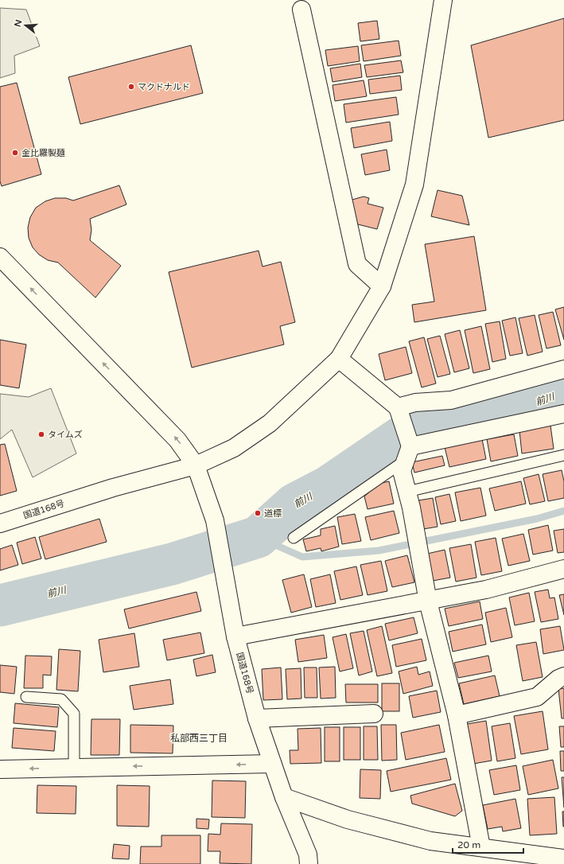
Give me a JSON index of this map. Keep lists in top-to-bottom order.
{
  "streets": {
    "main road": ["国道168号"]
  },
  "districts": ["私部西三丁目"],
  "water": ["前川"],
  "places": [
    "マクドナルド",
    "金比羅製麺",
    "タイムズ",
    "道標"
  ],
  "scale_bar": "20 m",
  "north": "left"
}
